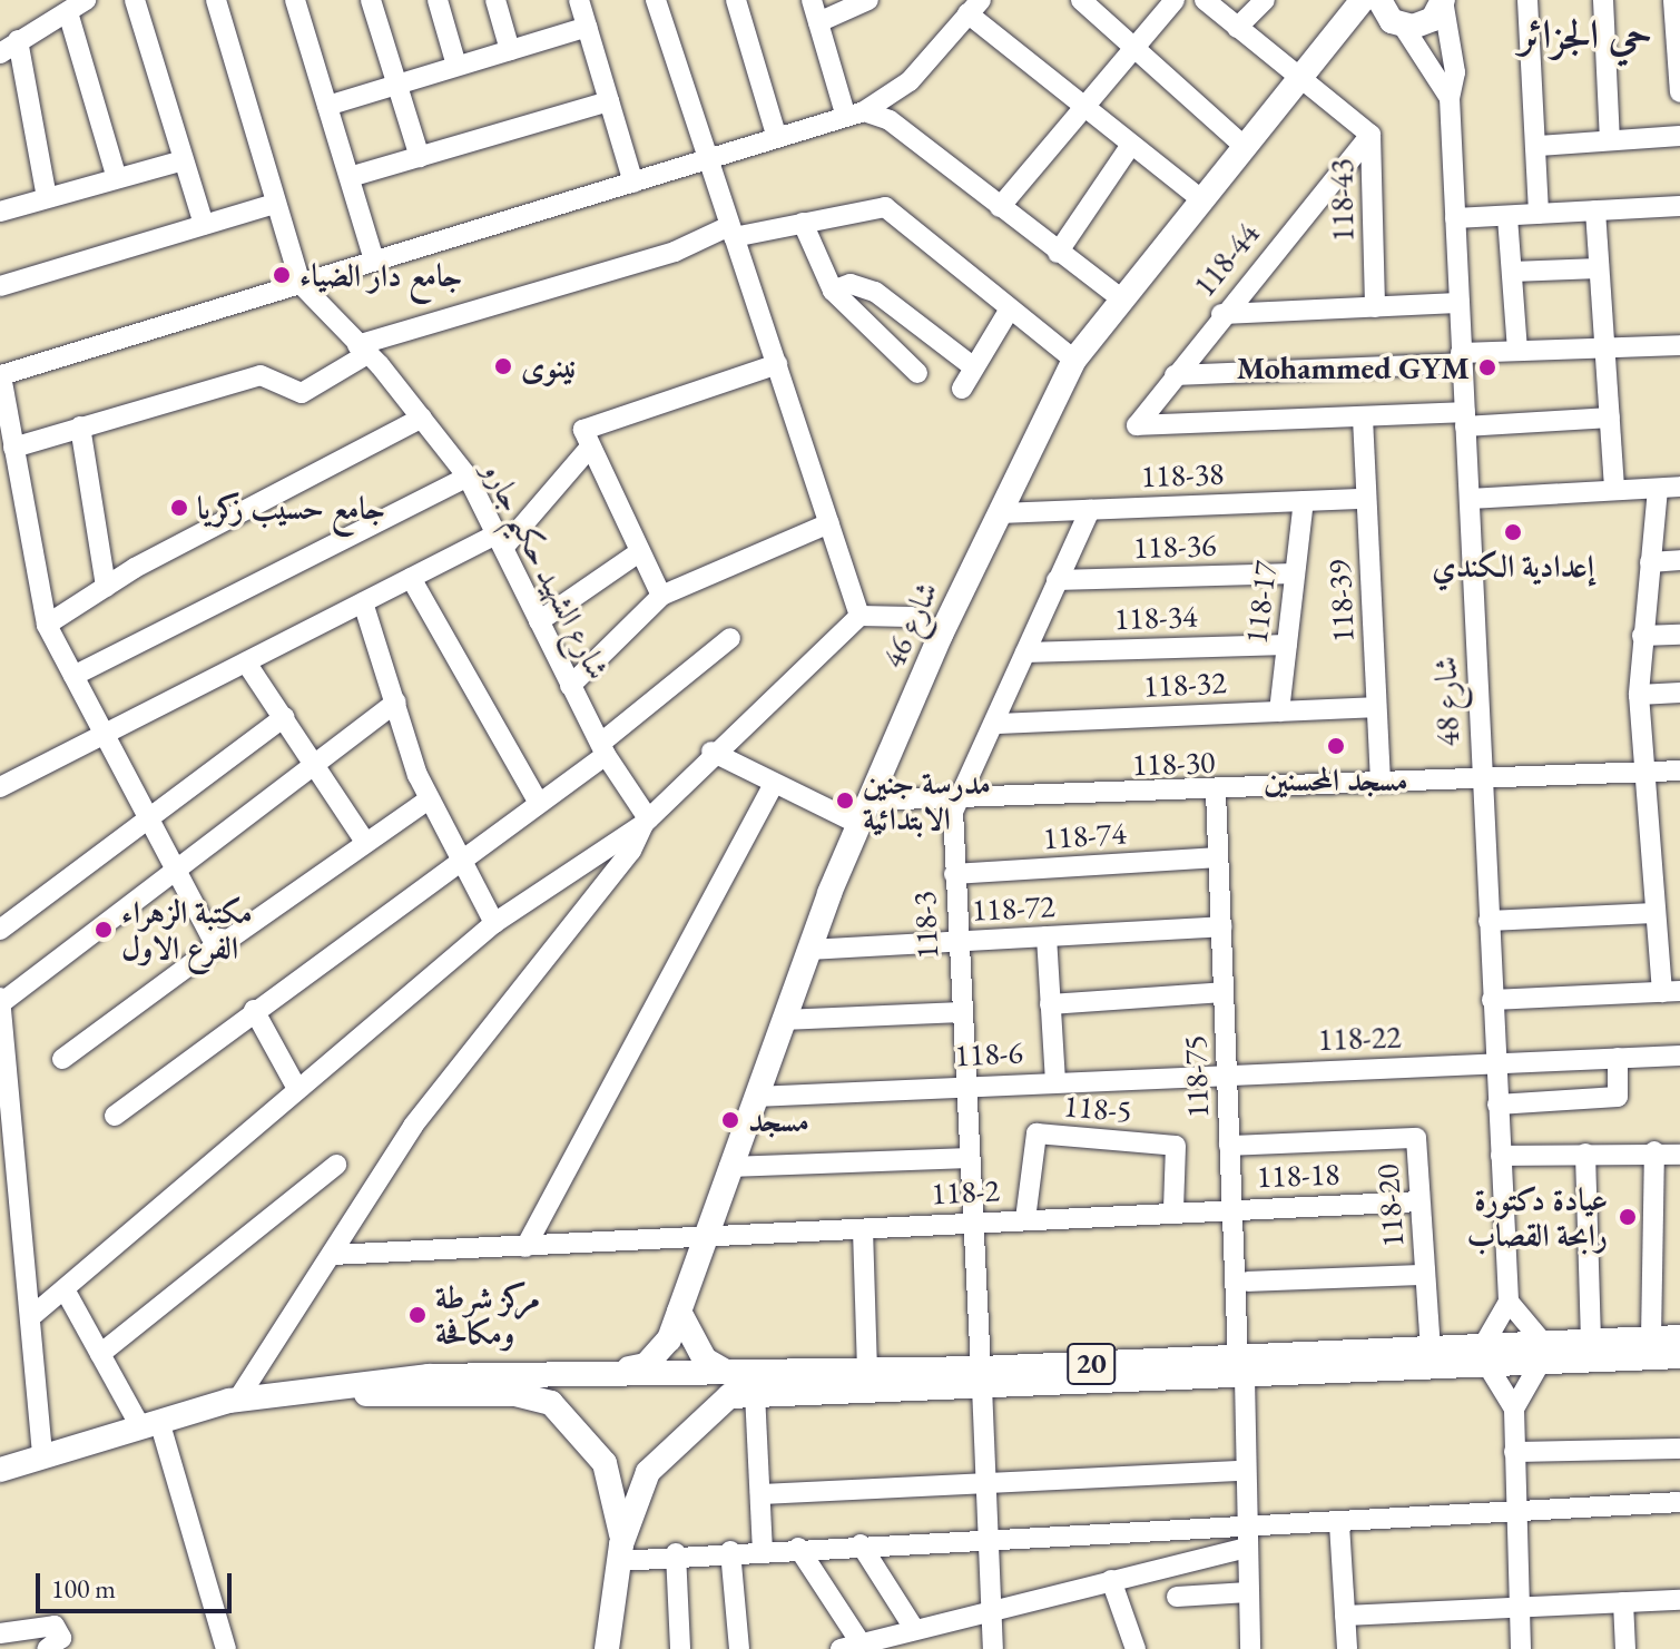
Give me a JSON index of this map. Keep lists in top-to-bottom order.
{
  "streets": {
    "main road": ["شارع 46", "20"],
    "street": [
      "118-43",
      "118-44",
      "118-38",
      "118-36",
      "شارع الشهيد حكيم جارو",
      "118-39",
      "118-17",
      "118-34",
      "118-32",
      "شارع 48",
      "118-30",
      "118-74",
      "118-72",
      "118-3",
      "118-22",
      "118-6",
      "118-75",
      "118-5",
      "118-18",
      "118-2",
      "118-20"
    ]
  },
  "crossings": [
    ["118-43", "118-44"],
    ["118-43", "شارع 46"],
    ["118-44", "118-39"],
    ["118-38", "118-39"],
    ["118-38", "118-17"],
    ["118-38", "شارع 46"],
    ["118-38", "118-3"],
    ["118-36", "118-17"],
    ["118-36", "118-3"],
    ["118-39", "118-32"],
    ["118-39", "118-30"],
    ["118-17", "118-34"],
    ["118-17", "118-32"],
    ["118-34", "118-3"],
    ["شارع 46", "118-30"],
    ["شارع 46", "118-72"],
    ["شارع 46", "118-6"],
    ["شارع 46", "118-2"],
    ["شارع 46", "20"],
    ["118-32", "118-3"],
    ["شارع 48", "118-30"],
    ["شارع 48", "118-22"],
    ["118-30", "118-3"],
    ["118-30", "118-75"],
    ["118-74", "118-3"],
    ["118-74", "118-75"],
    ["118-72", "118-3"],
    ["118-72", "118-75"],
    ["118-3", "118-6"],
    ["118-3", "118-2"],
    ["118-3", "20"],
    ["118-22", "118-6"],
    ["118-22", "118-75"],
    ["118-6", "118-75"],
    ["118-75", "118-18"],
    ["118-75", "118-2"],
    ["118-75", "118-20"],
    ["118-75", "20"],
    ["118-5", "118-2"],
    ["118-18", "118-2"],
    ["118-18", "118-20"],
    ["118-20", "20"]
  ],
  "districts": ["حي الجزائر"],
  "places": [
    "جامع دار الضياء",
    "نينوى",
    "Mohammed GYM",
    "جامع حسيب زكريا",
    "إعدادية الكندي",
    "مسجد المحسنين",
    "مدرسة جنين الابتدائية",
    "مكتبة الزهراء الفرع الاول",
    "مسجد",
    "عيادة دكتورة رابحة القصاب",
    "مركز شرطة ومكافحة"
  ],
  "scale_bar": "100 m"
}
